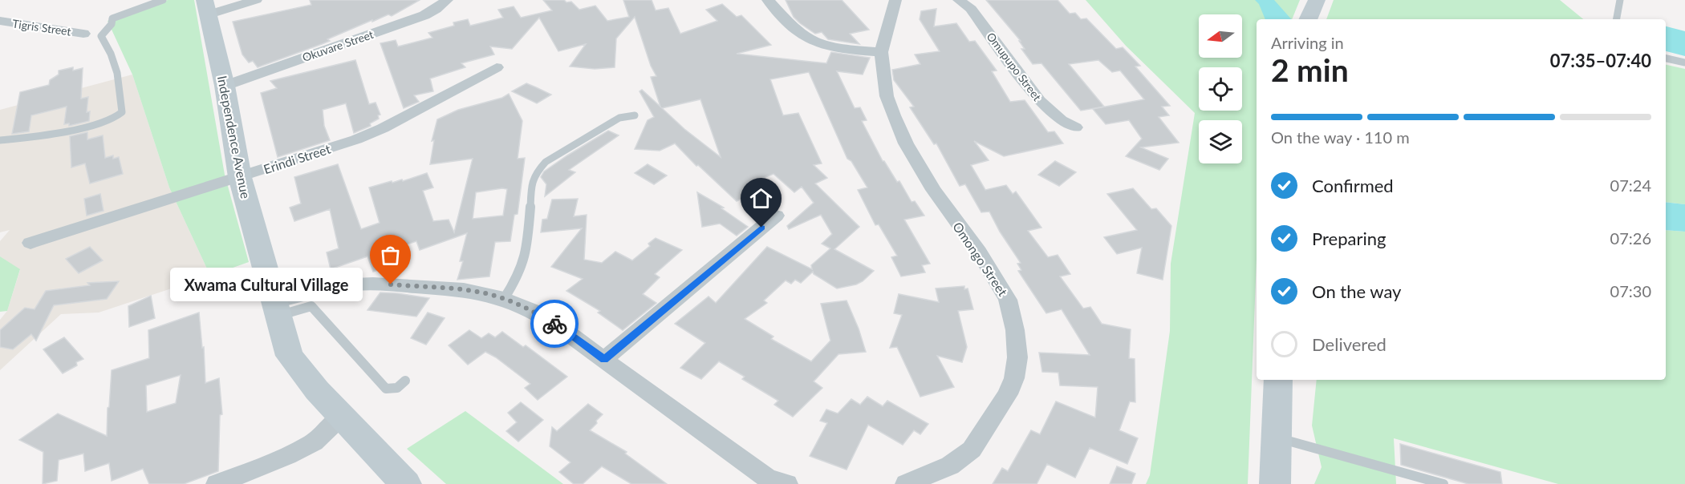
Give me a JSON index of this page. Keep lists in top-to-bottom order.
{
  "streets": {
    "main road": ["Independence Avenue"],
    "street": [
      "Tigris Street",
      "Okuvare Street",
      "Omupupo Street",
      "Erindi Street",
      "Omongo Street"
    ]
  },
  "crossings": [
    ["Okuvare Street", "Independence Avenue"],
    ["Independence Avenue", "Erindi Street"]
  ],
  "places": ["Xwama Cultural Village"],
  "north": "left",
  "page": {
    "heading": ["2 min", "Arriving in", "07:35–07:40"],
    "bar": "On the way · 110 m",
    "list": [
      ["Confirmed", "07:24"],
      ["Preparing", "07:26"],
      ["On the way", "07:30"],
      "Delivered"
    ],
    "bubble": "Xwama Cultural Village"
  }
}
